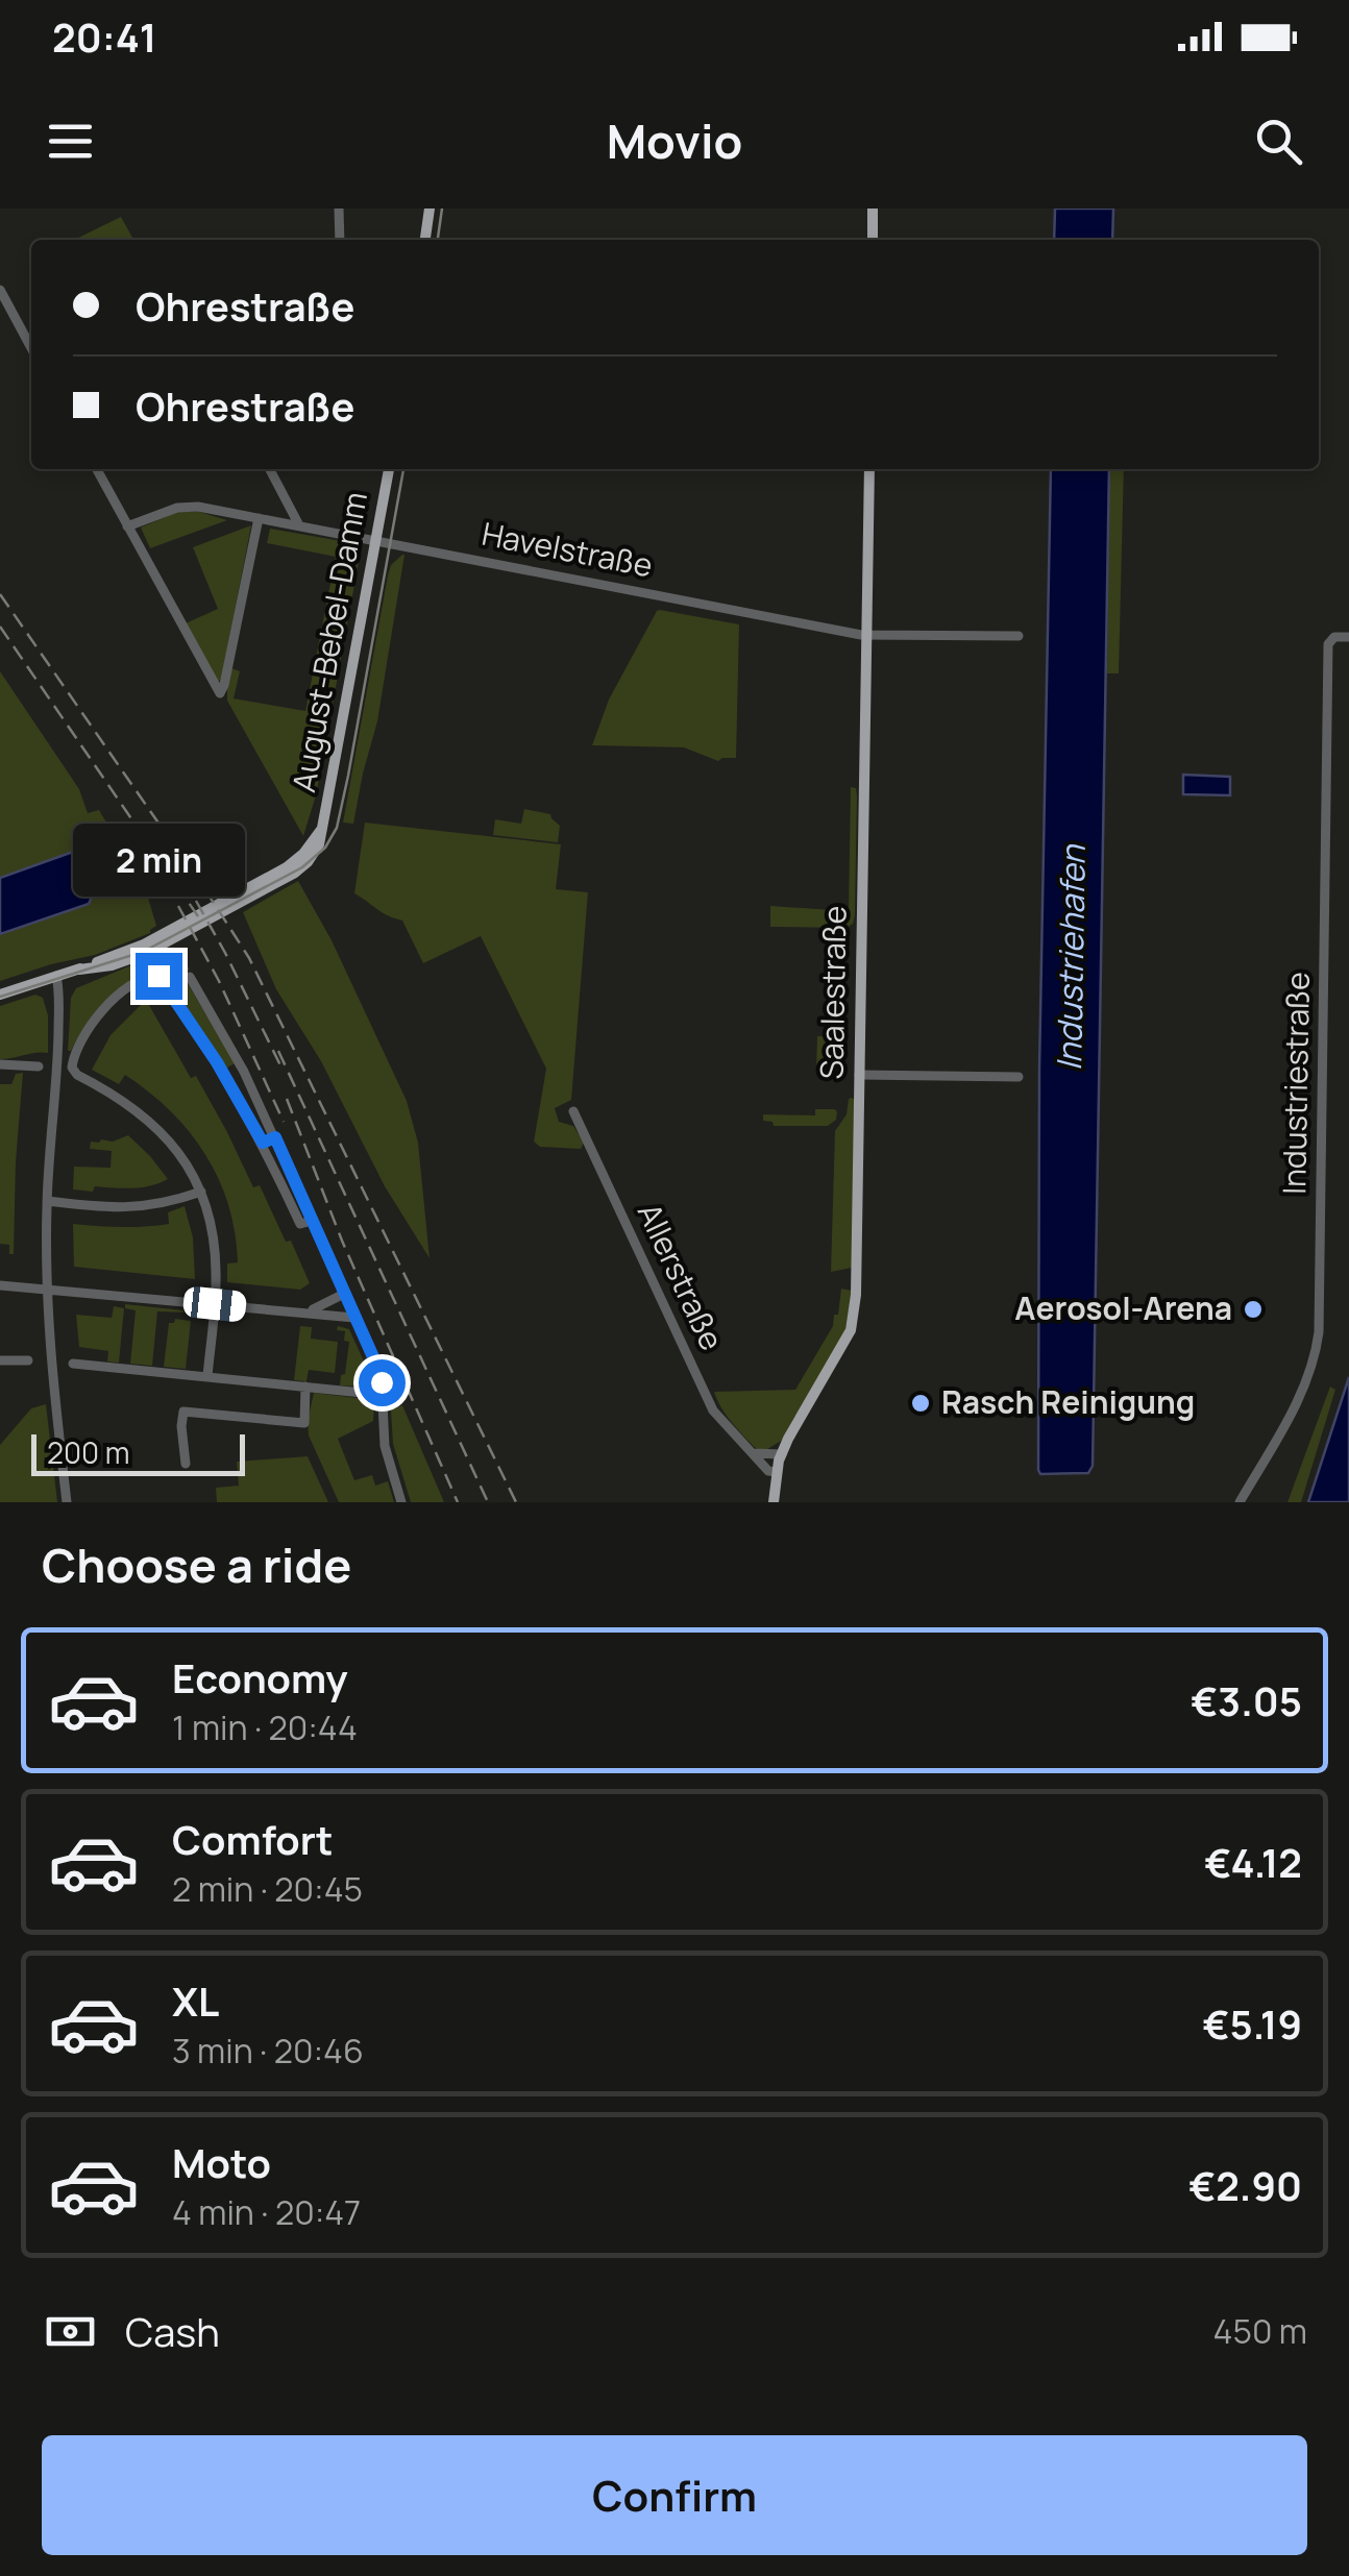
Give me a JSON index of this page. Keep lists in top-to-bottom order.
{
  "streets": {
    "main road": ["August-Bebel-Damm", "Saalestraße"],
    "street": ["Havelstraße", "Industriestraße", "Allerstraße"]
  },
  "crossings": [
    ["Havelstraße", "August-Bebel-Damm"],
    ["Havelstraße", "Saalestraße"],
    ["Saalestraße", "Allerstraße"]
  ],
  "water": ["Industriehafen"],
  "places": ["Aerosol-Arena", "Rasch Reinigung"],
  "scale_bar": "200 m",
  "page": {
    "status": "20:41",
    "header": "Movio",
    "banner": ["Ohrestraße", "Ohrestraße"],
    "bubble": "2 min",
    "scale": "200 m",
    "heading": "Choose a ride",
    "list": [
      {
        "name": "Economy",
        "note": "1 min · 20:44",
        "value": "€3.05"
      },
      {
        "name": "Comfort",
        "note": "2 min · 20:45",
        "value": "€4.12"
      },
      {
        "name": "XL",
        "note": "3 min · 20:46",
        "value": "€5.19"
      },
      {
        "name": "Moto",
        "note": "4 min · 20:47",
        "value": "€2.90"
      }
    ],
    "pay": ["Cash", "450 m"],
    "buttons": "Confirm"
  }
}
